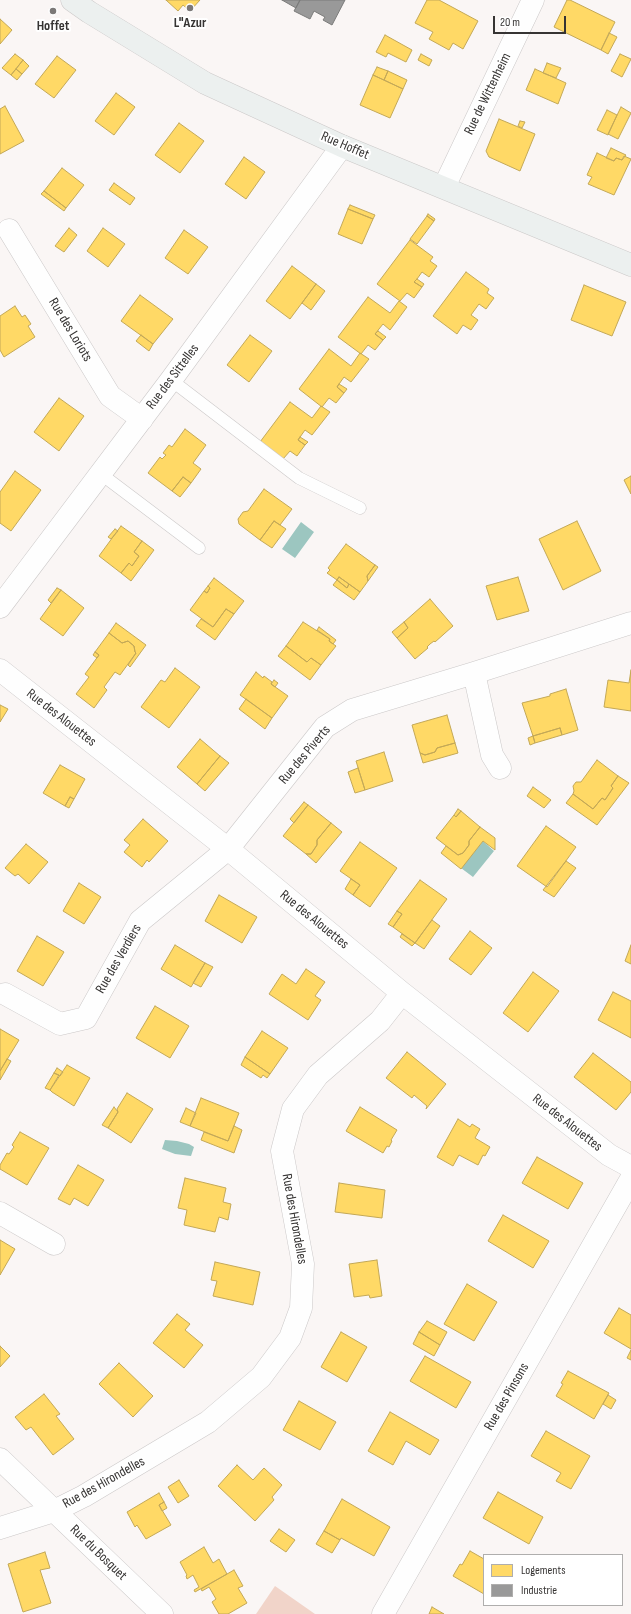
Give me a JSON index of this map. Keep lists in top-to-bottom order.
{
  "streets": {
    "main road": ["Rue Hoffet"],
    "street": [
      "Rue de Wittenheim",
      "Rue des Loriots",
      "Rue des Sittelles",
      "Rue des Alouettes",
      "Rue des Piverts",
      "Rue des Verdiers",
      "Rue des Hirondelles",
      "Rue des Pinsons",
      "Rue du Bosquet"
    ]
  },
  "crossings": [
    ["Rue de Wittenheim", "Rue Hoffet"],
    ["Rue Hoffet", "Rue des Sittelles"],
    ["Rue des Loriots", "Rue des Sittelles"],
    ["Rue des Alouettes", "Rue des Piverts"],
    ["Rue des Alouettes", "Rue des Verdiers"],
    ["Rue des Alouettes", "Rue des Hirondelles"],
    ["Rue des Piverts", "Rue des Verdiers"],
    ["Rue des Hirondelles", "Rue du Bosquet"]
  ],
  "places": ["L\"Azur", "Hoffet"],
  "legend": ["Logements", "Industrie"],
  "scale_bar": "20 m"
}
